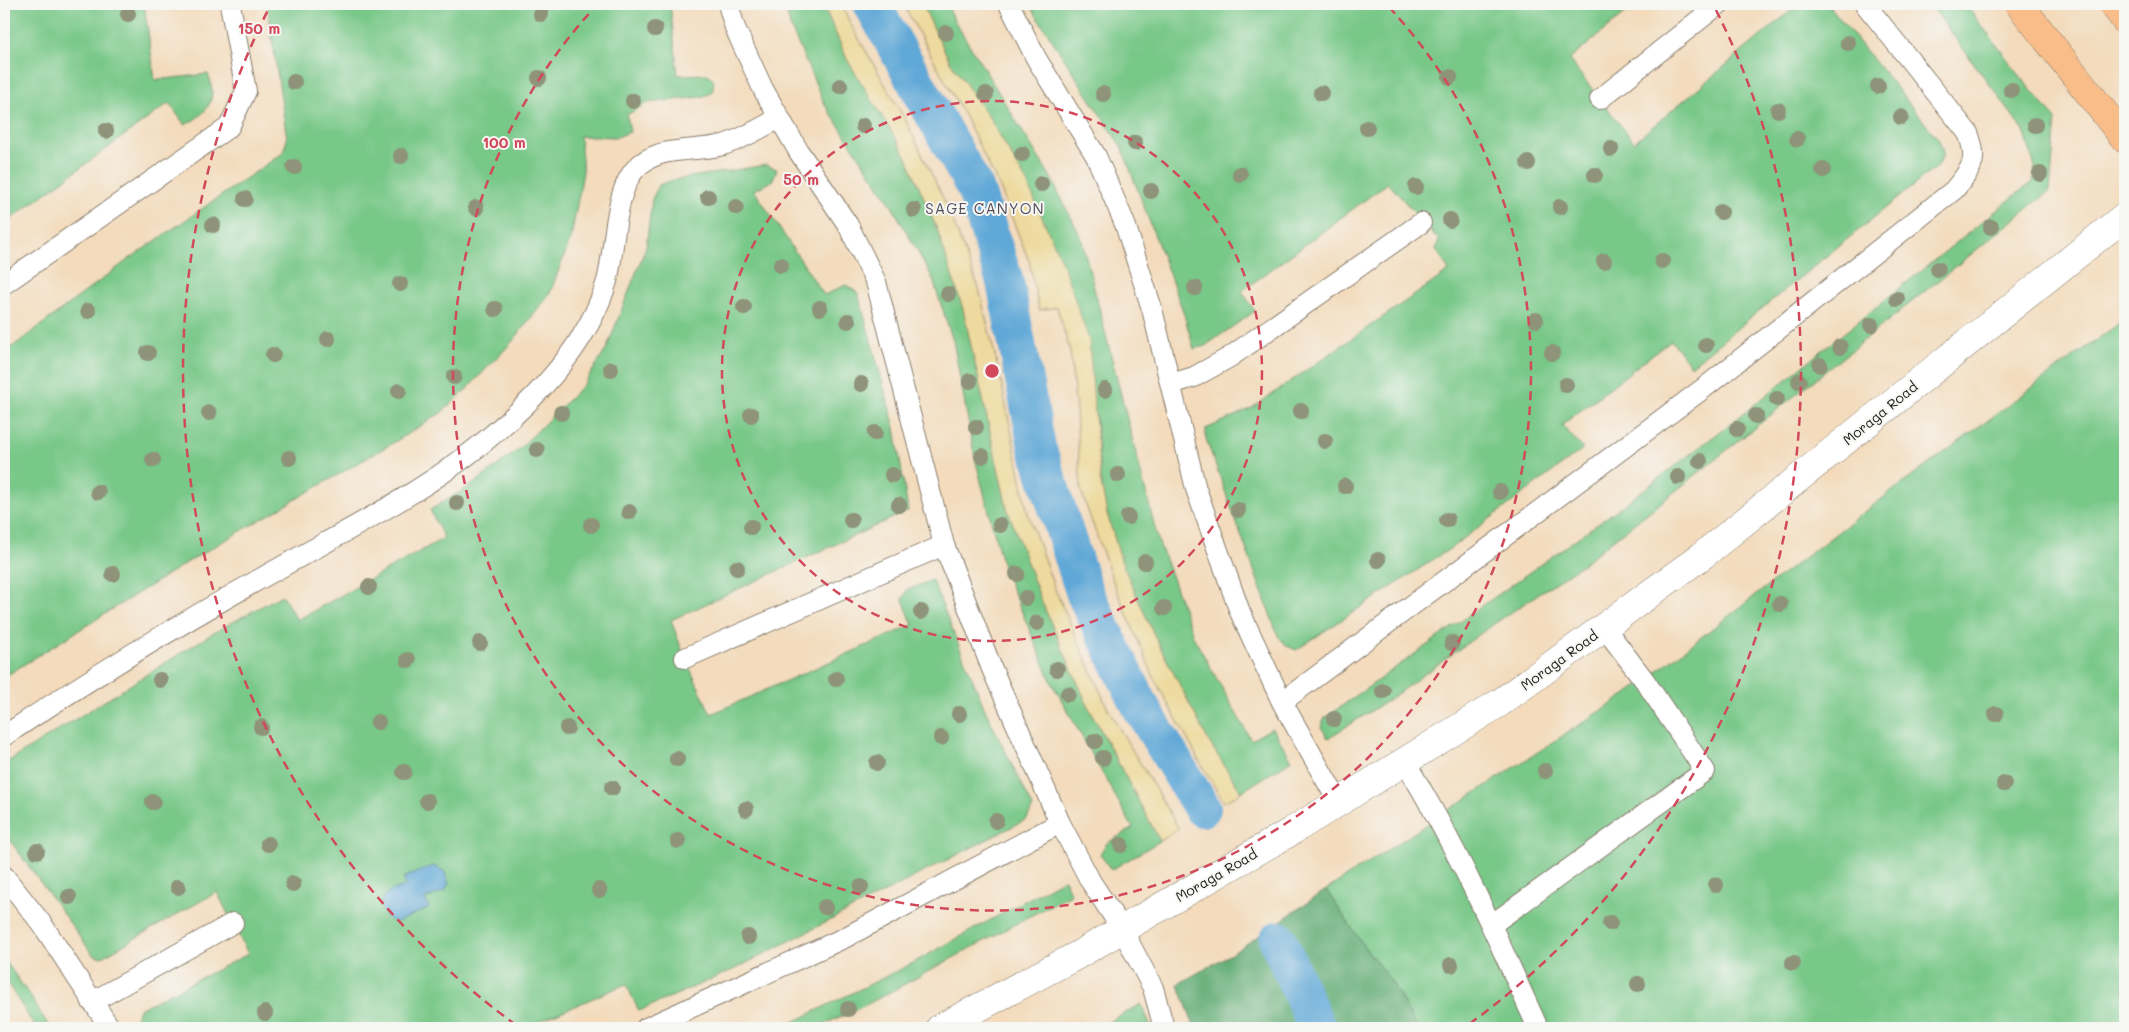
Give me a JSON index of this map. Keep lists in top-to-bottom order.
{
  "streets": {
    "street": ["Moraga Road"]
  },
  "districts": ["SAGE CANYON"],
  "rings": ["150 m", "100 m", "50 m"]
}
